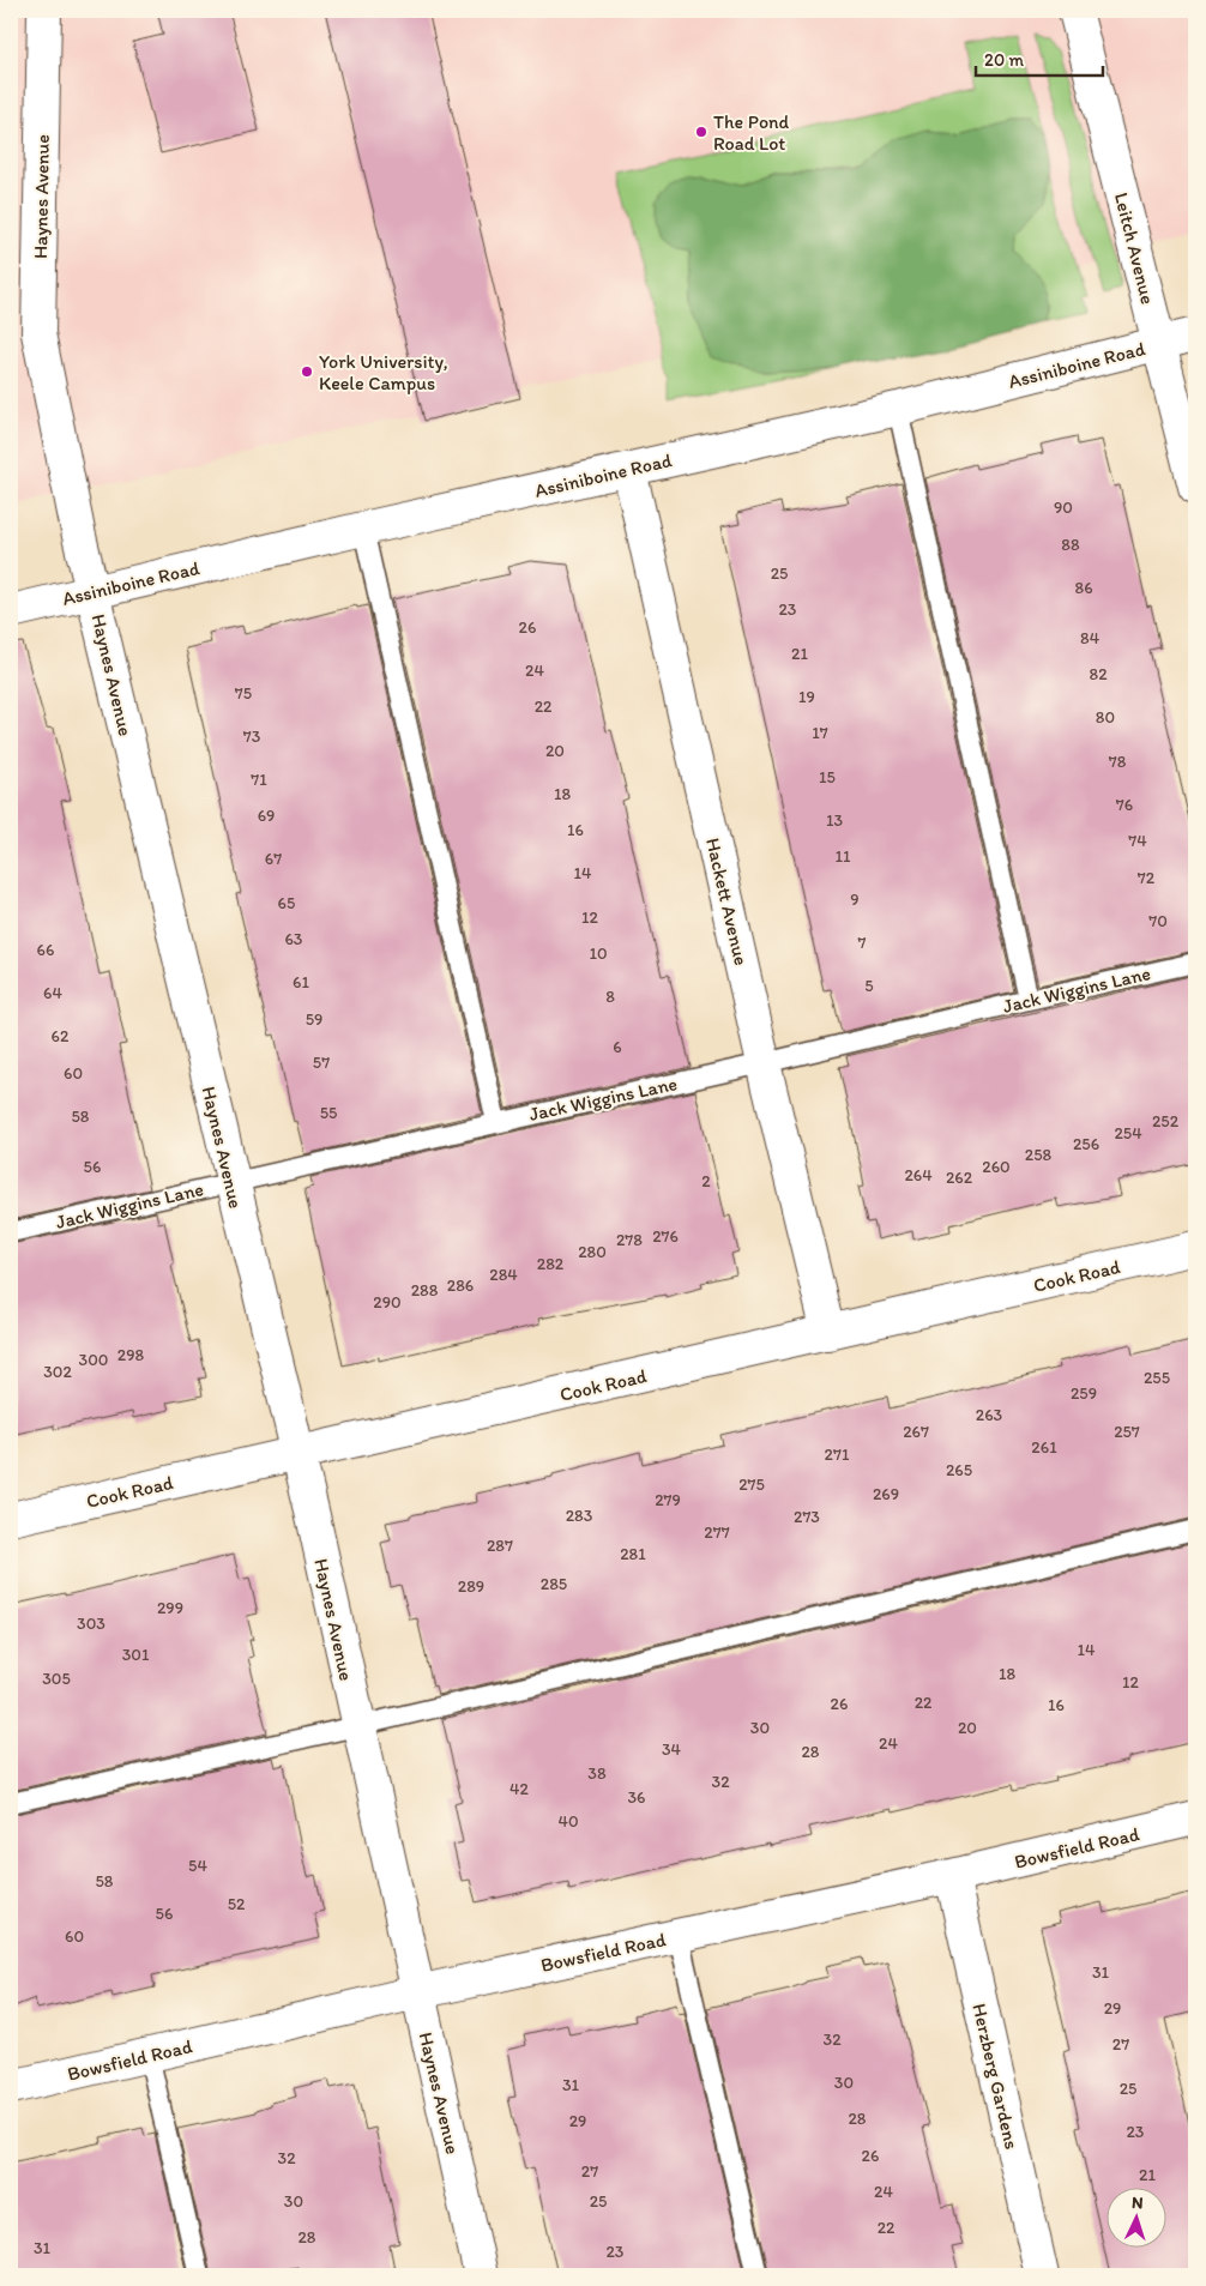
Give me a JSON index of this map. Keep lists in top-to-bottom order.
{
  "streets": {
    "street": [
      "Haynes Avenue",
      "Leitch Avenue",
      "Assiniboine Road",
      "Hackett Avenue",
      "Cook Road",
      "Bowsfield Road",
      "Herzberg Gardens"
    ],
    "lane": ["Jack Wiggins Lane"]
  },
  "crossings": [
    ["Haynes Avenue", "Assiniboine Road"],
    ["Haynes Avenue", "Jack Wiggins Lane"],
    ["Haynes Avenue", "Cook Road"],
    ["Haynes Avenue", "Bowsfield Road"],
    ["Leitch Avenue", "Assiniboine Road"],
    ["Assiniboine Road", "Hackett Avenue"],
    ["Hackett Avenue", "Jack Wiggins Lane"],
    ["Hackett Avenue", "Cook Road"],
    ["Bowsfield Road", "Herzberg Gardens"]
  ],
  "places": ["The Pond Road Lot", "York University, Keele Campus"],
  "house_numbers": [
    "90",
    "88",
    "25",
    "86",
    "23",
    "26",
    "84",
    "21",
    "24",
    "82",
    "75",
    "19",
    "22",
    "80",
    "17",
    "73",
    "20",
    "78",
    "15",
    "71",
    "18",
    "76",
    "69",
    "13",
    "16",
    "74",
    "11",
    "67",
    "14",
    "72",
    "9",
    "65",
    "12",
    "70",
    "63",
    "7",
    "66",
    "10",
    "61",
    "5",
    "64",
    "8",
    "59",
    "62",
    "6",
    "57",
    "60",
    "55",
    "58",
    "252",
    "254",
    "256",
    "258",
    "56",
    "260",
    "264",
    "262",
    "2",
    "276",
    "278",
    "280",
    "282",
    "284",
    "286",
    "288",
    "290",
    "298",
    "300",
    "302",
    "255",
    "259",
    "263",
    "267",
    "257",
    "261",
    "271",
    "265",
    "275",
    "269",
    "279",
    "283",
    "273",
    "277",
    "287",
    "281",
    "285",
    "289",
    "299",
    "303",
    "14",
    "301",
    "18",
    "305",
    "12",
    "22",
    "26",
    "16",
    "30",
    "20",
    "24",
    "34",
    "28",
    "38",
    "32",
    "42",
    "36",
    "40",
    "54",
    "58",
    "52",
    "56",
    "60",
    "31",
    "29",
    "32",
    "27",
    "30",
    "31",
    "25",
    "28",
    "29",
    "23",
    "26",
    "32",
    "27",
    "21",
    "24",
    "30",
    "25",
    "22",
    "28",
    "31",
    "23"
  ],
  "scale_bar": "20 m",
  "north": "top"
}
